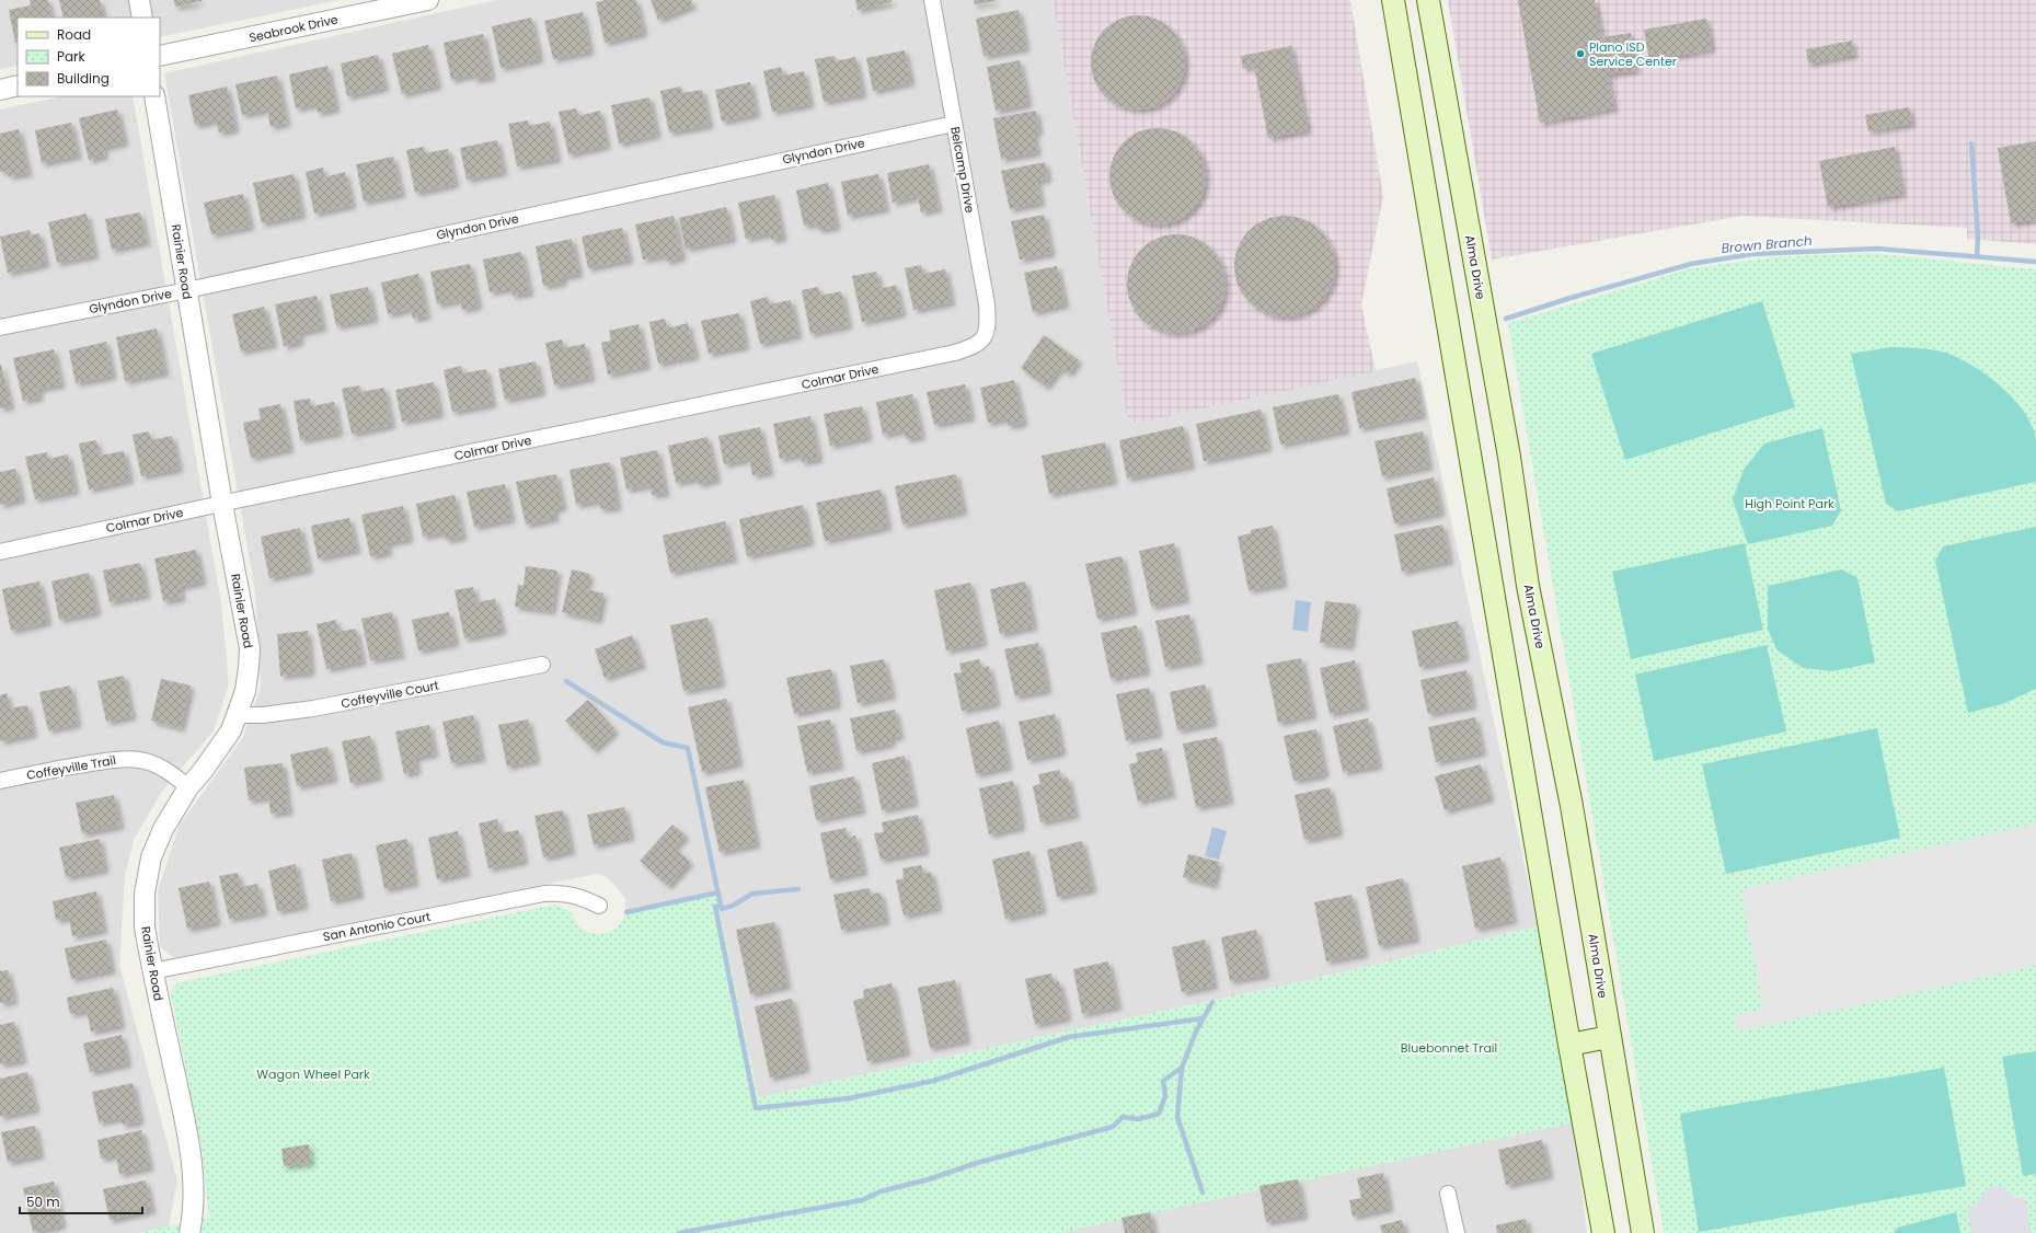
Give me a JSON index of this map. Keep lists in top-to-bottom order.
{
  "streets": {
    "main road": ["Alma Drive"],
    "street": [
      "Seabrook Drive",
      "Glyndon Drive",
      "Belcamp Drive",
      "Rainier Road",
      "Colmar Drive",
      "Coffeyville Court",
      "Coffeyville Trail",
      "San Antonio Court"
    ]
  },
  "crossings": [
    ["Glyndon Drive", "Belcamp Drive"],
    ["Glyndon Drive", "Rainier Road"],
    ["Belcamp Drive", "Colmar Drive"],
    ["Rainier Road", "Colmar Drive"],
    ["Rainier Road", "Coffeyville Court"],
    ["Rainier Road", "Coffeyville Trail"],
    ["Rainier Road", "San Antonio Court"]
  ],
  "water": ["Brown Branch"],
  "parks": ["High Point Park", "Bluebonnet Trail", "Wagon Wheel Park"],
  "places": ["Plano ISD Service Center"],
  "legend": ["Road", "Park", "Building"],
  "scale_bar": "50 m"
}
